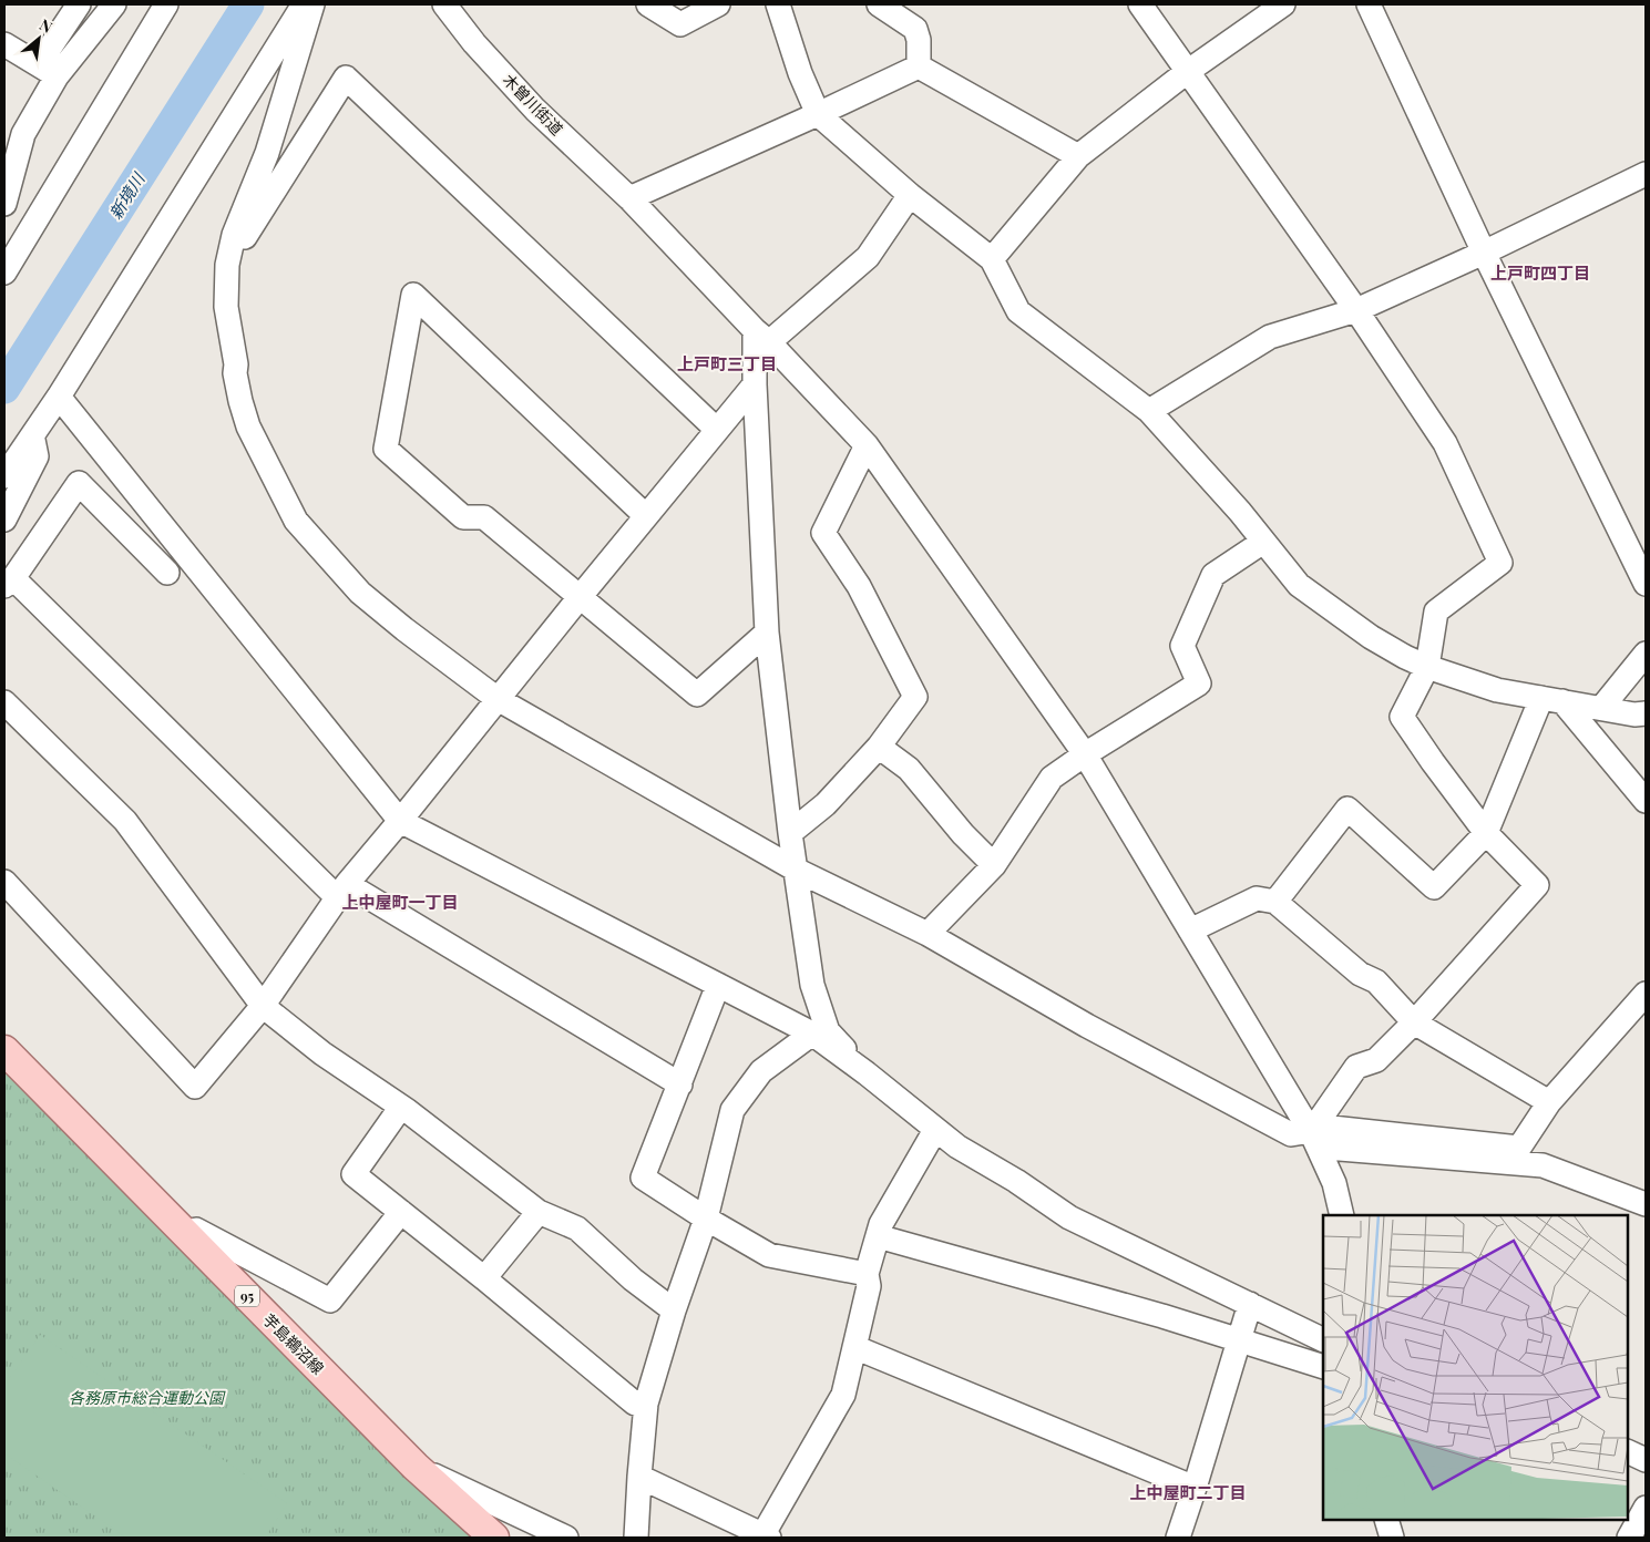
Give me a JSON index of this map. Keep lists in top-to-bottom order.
{
  "streets": {
    "main road": ["95", "芋島鵜沼線"],
    "street": ["木曽川街道"]
  },
  "districts": [
    "上戸町四丁目",
    "上戸町三丁目",
    "上中屋町一丁目",
    "上中屋町二丁目"
  ],
  "water": ["新境川"],
  "parks": ["各務原市総合運動公園"],
  "north": "top right"
}
